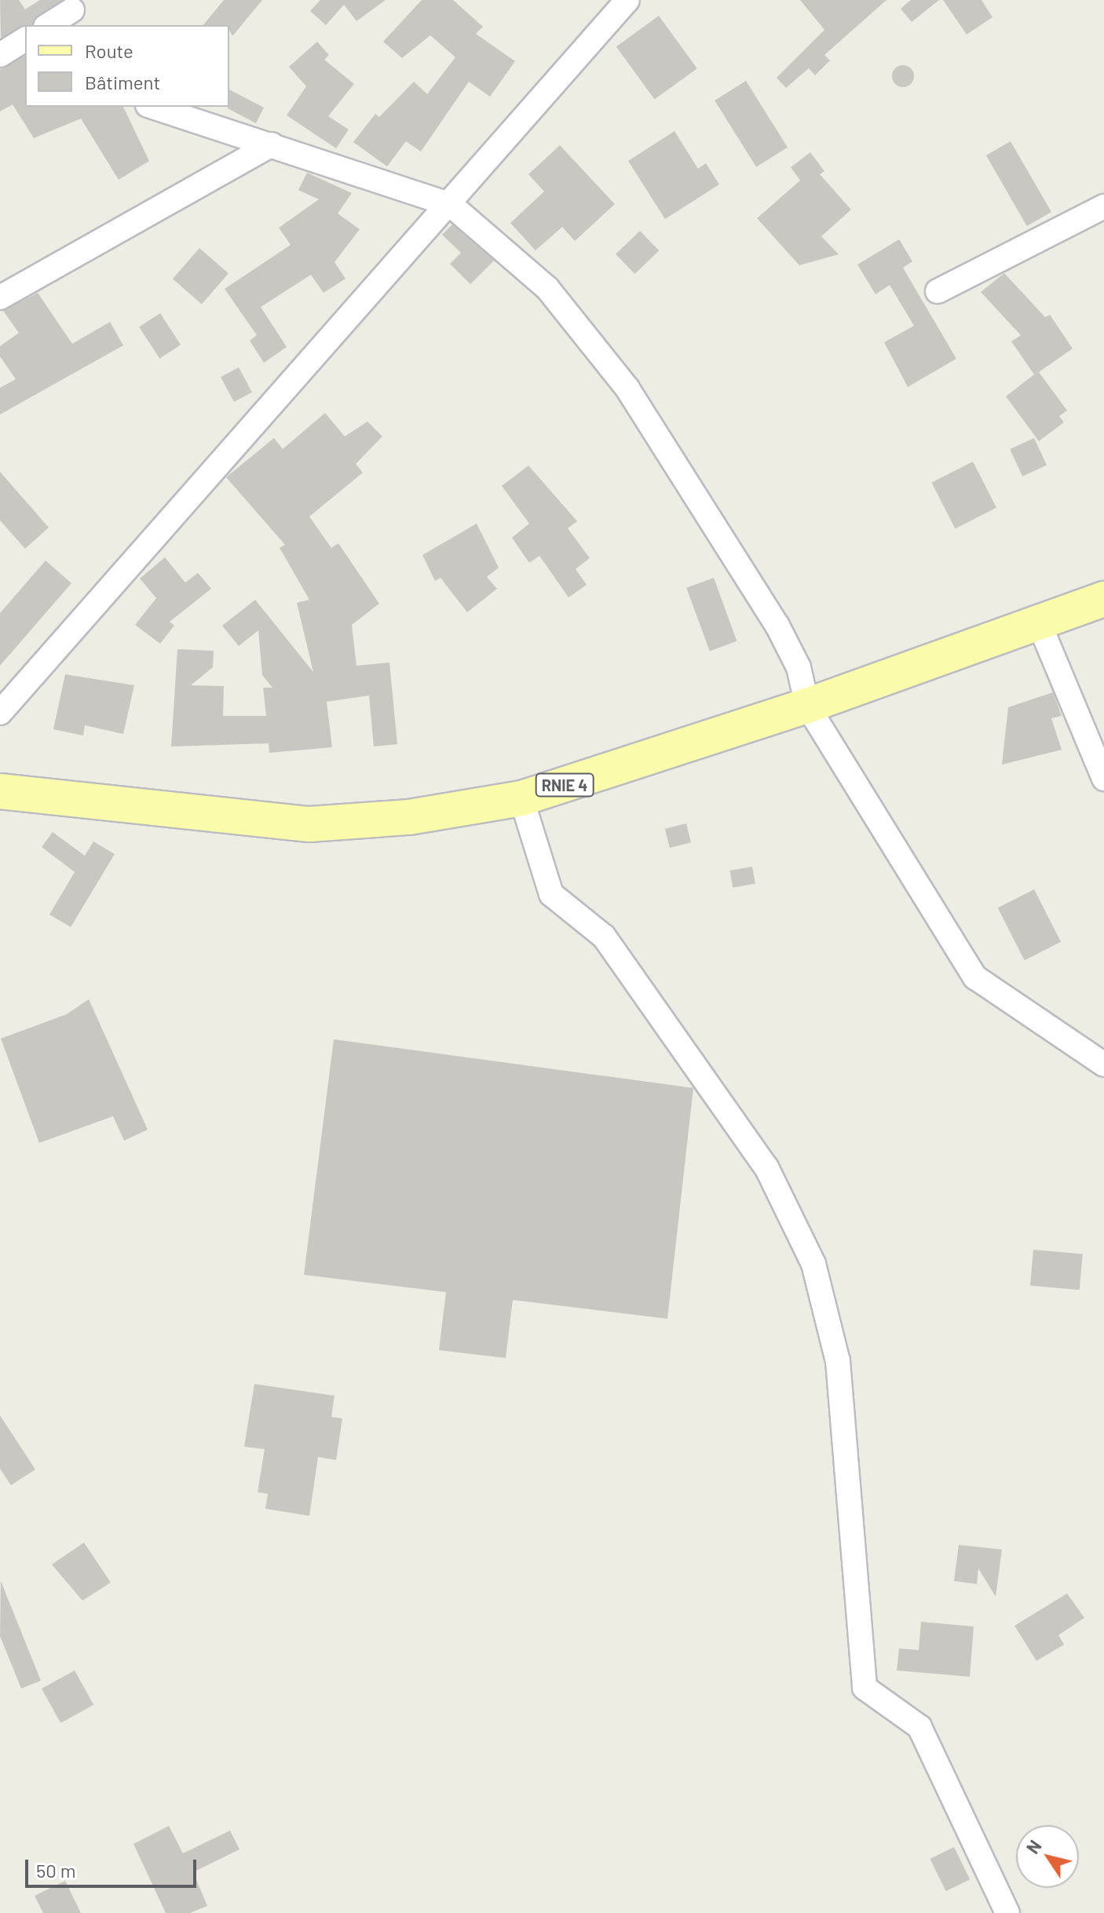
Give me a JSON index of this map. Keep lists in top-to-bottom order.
{
  "streets": {
    "main road": ["RNIE 4"]
  },
  "legend": ["Route", "Bâtiment"],
  "scale_bar": "50 m",
  "north": "top left"
}
